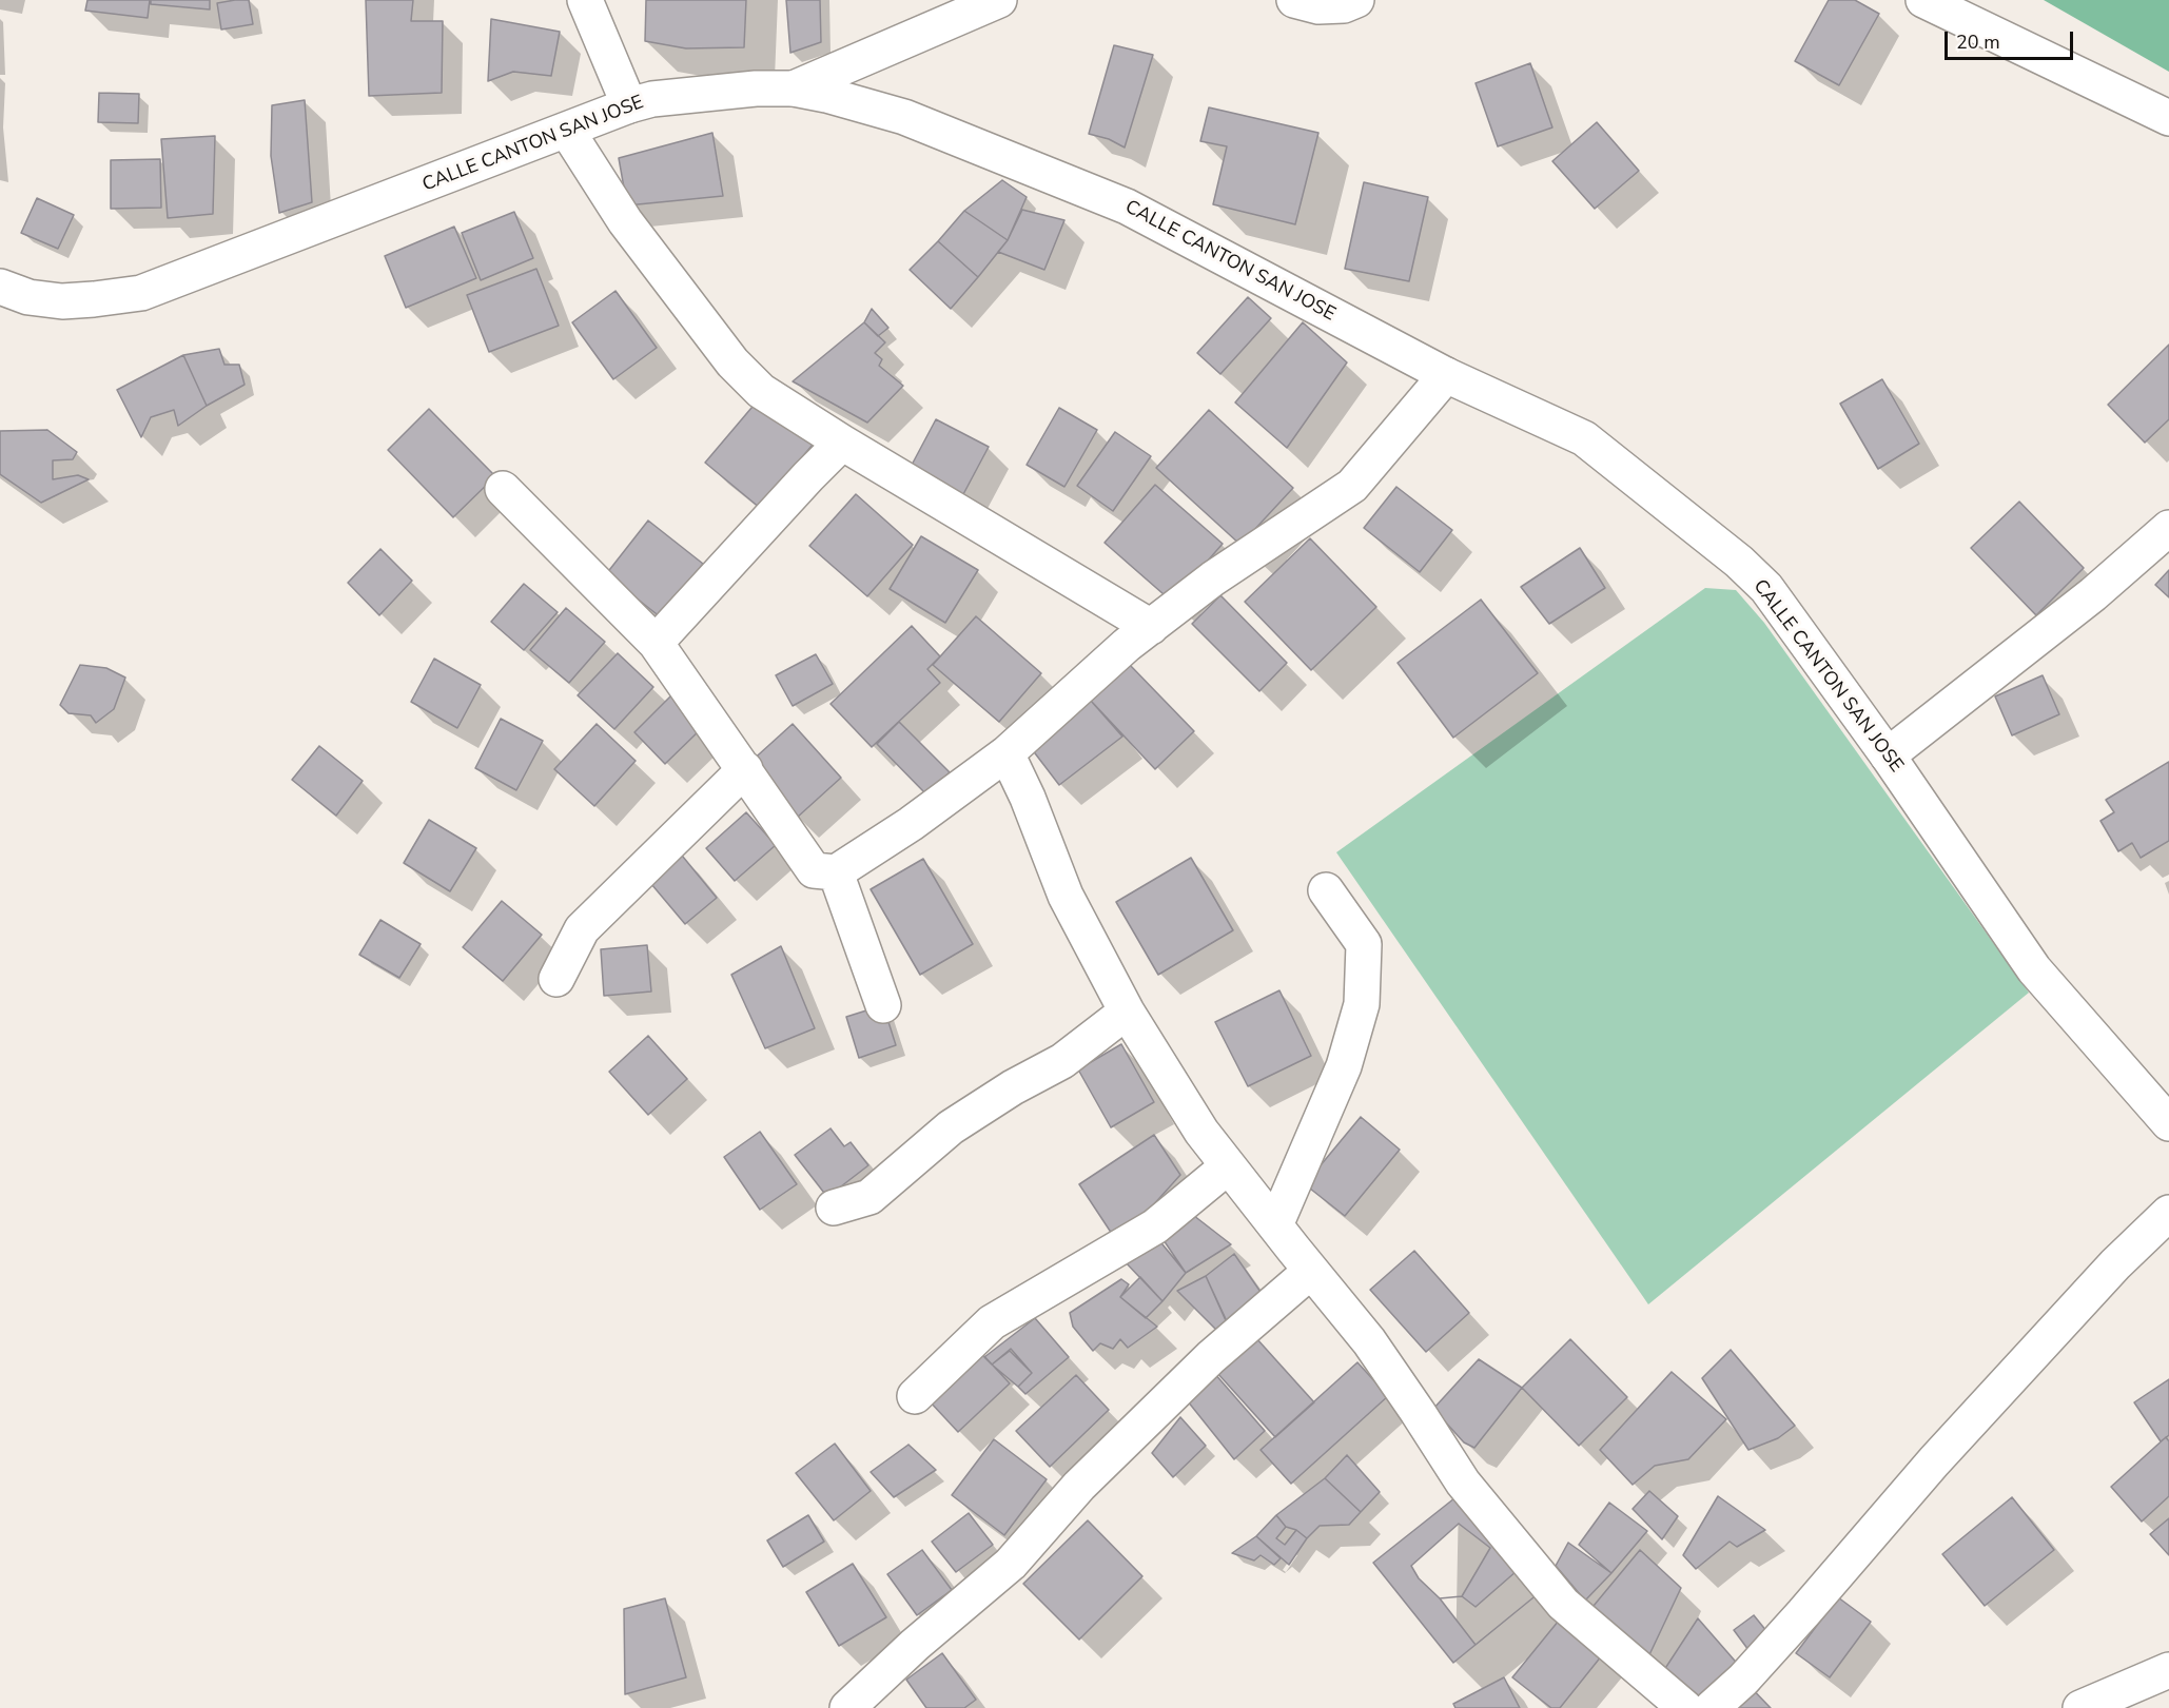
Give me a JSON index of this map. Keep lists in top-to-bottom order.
{
  "streets": {
    "street": ["CALLE CANTON SAN JOSE"]
  },
  "scale_bar": "20 m"
}
